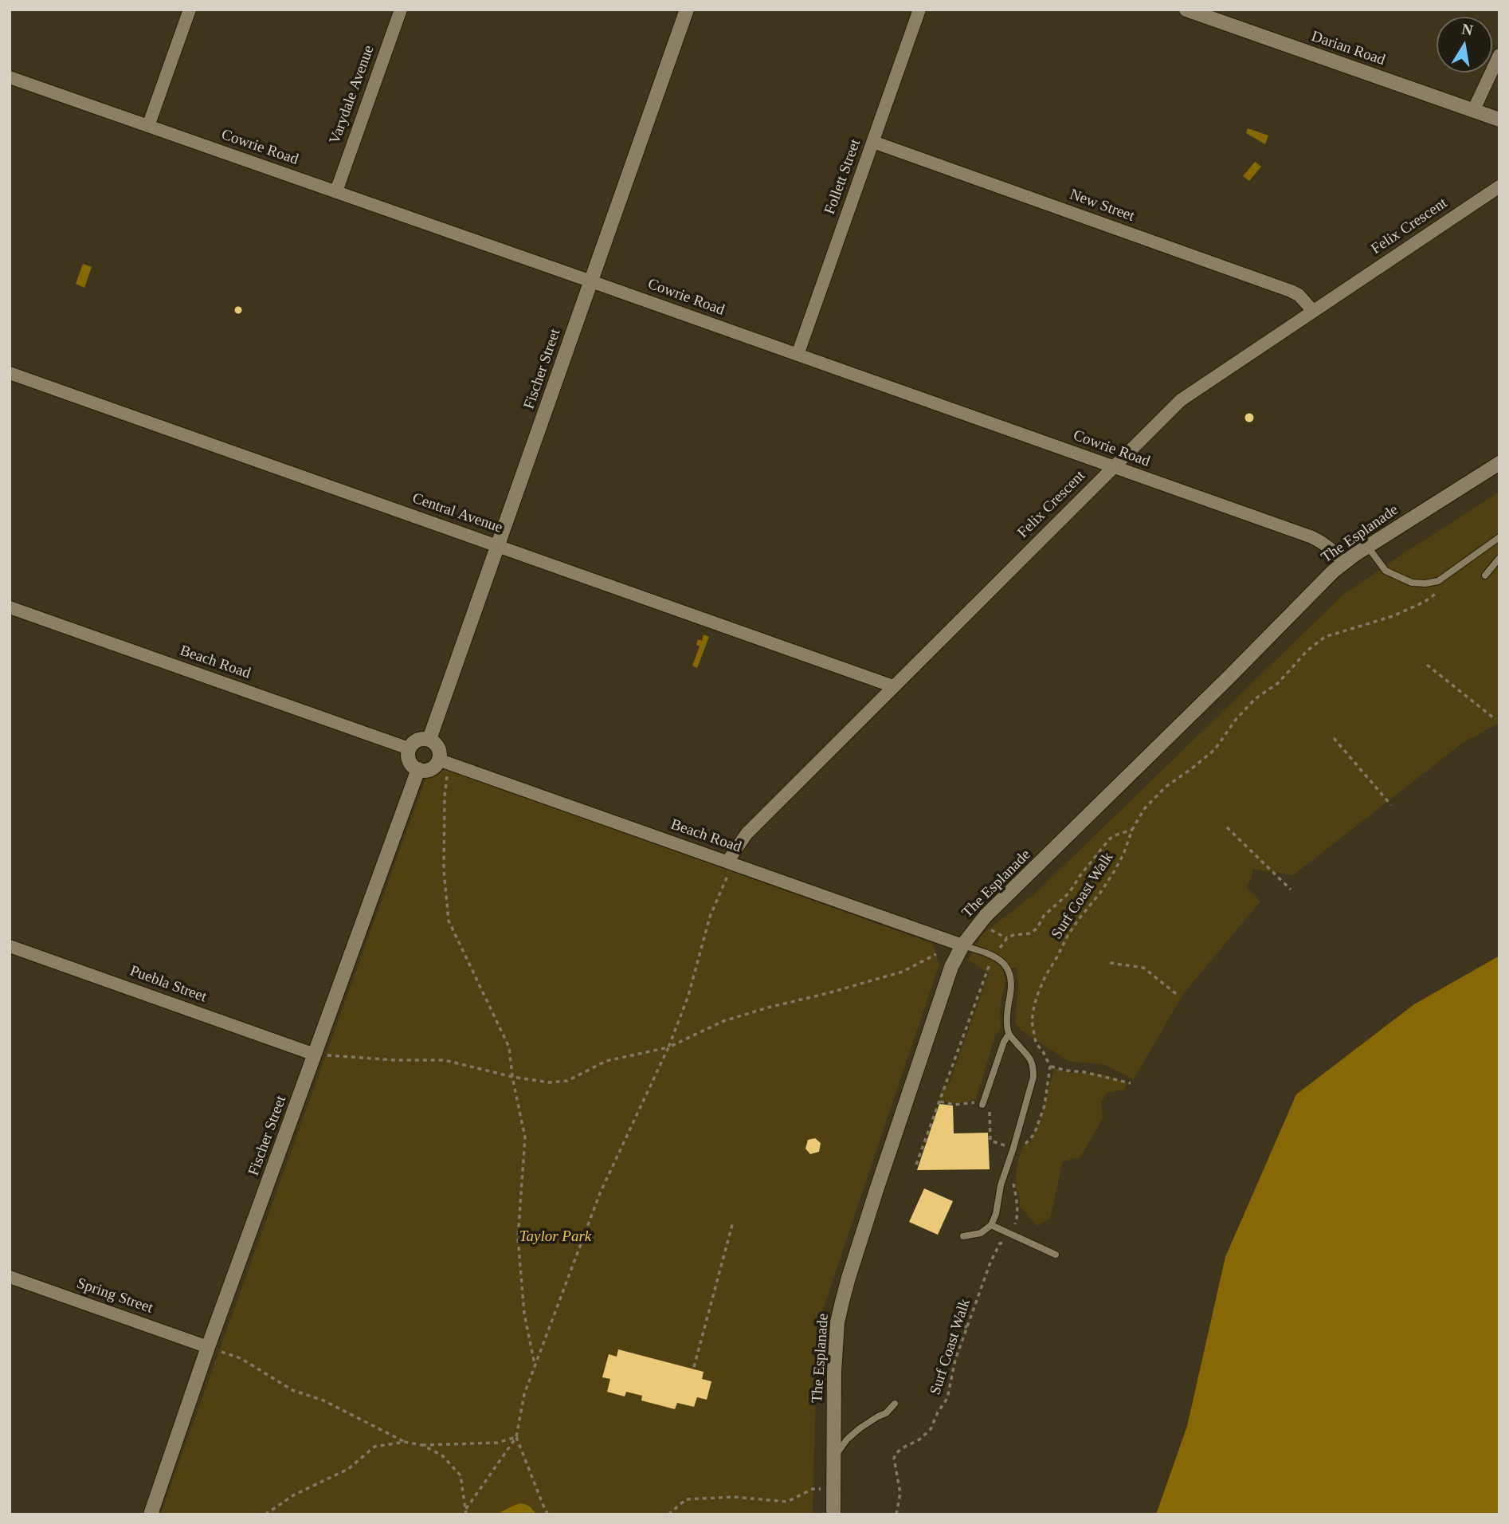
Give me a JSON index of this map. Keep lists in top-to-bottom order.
{
  "streets": {
    "street": [
      "Darian Road",
      "Varydale Avenue",
      "Cowrie Road",
      "Follett Street",
      "New Street",
      "Felix Crescent",
      "Fischer Street",
      "Central Avenue",
      "The Esplanade",
      "Beach Road",
      "Puebla Street",
      "Spring Street"
    ],
    "path": ["Surf Coast Walk"]
  },
  "crossings": [
    ["Varydale Avenue", "Cowrie Road"],
    ["Cowrie Road", "Follett Street"],
    ["Cowrie Road", "Felix Crescent"],
    ["Cowrie Road", "Fischer Street"],
    ["Cowrie Road", "The Esplanade"],
    ["Follett Street", "New Street"],
    ["New Street", "Felix Crescent"],
    ["Felix Crescent", "Central Avenue"],
    ["Felix Crescent", "Beach Road"],
    ["Fischer Street", "Central Avenue"],
    ["Fischer Street", "Beach Road"],
    ["Fischer Street", "Puebla Street"],
    ["Fischer Street", "Spring Street"],
    ["The Esplanade", "Beach Road"]
  ],
  "parks": ["Taylor Park"],
  "north": "top"
}
